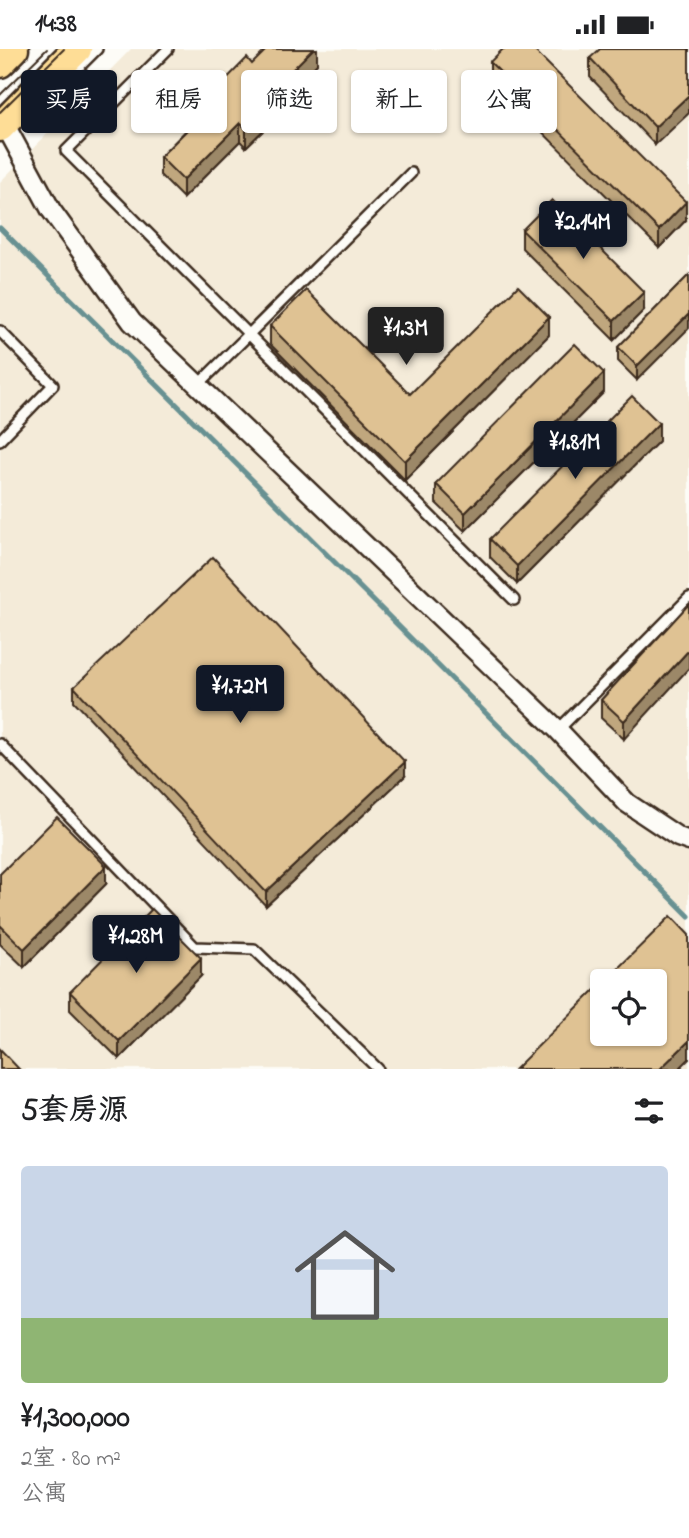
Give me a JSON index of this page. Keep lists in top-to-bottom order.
{
  "page": {
    "status": "14:38",
    "chip": [
      "买房",
      "租房",
      "筛选",
      "新上",
      "公寓"
    ],
    "price": [
      "¥2.14M",
      "¥1.3M",
      "¥1.81M",
      "¥1.72M",
      "¥1.28M"
    ],
    "heading": "5套房源",
    "list": [
      {
        "name": "¥1,300,000",
        "note": "2室 · 80 m² · 公寓"
      }
    ]
  }
}
